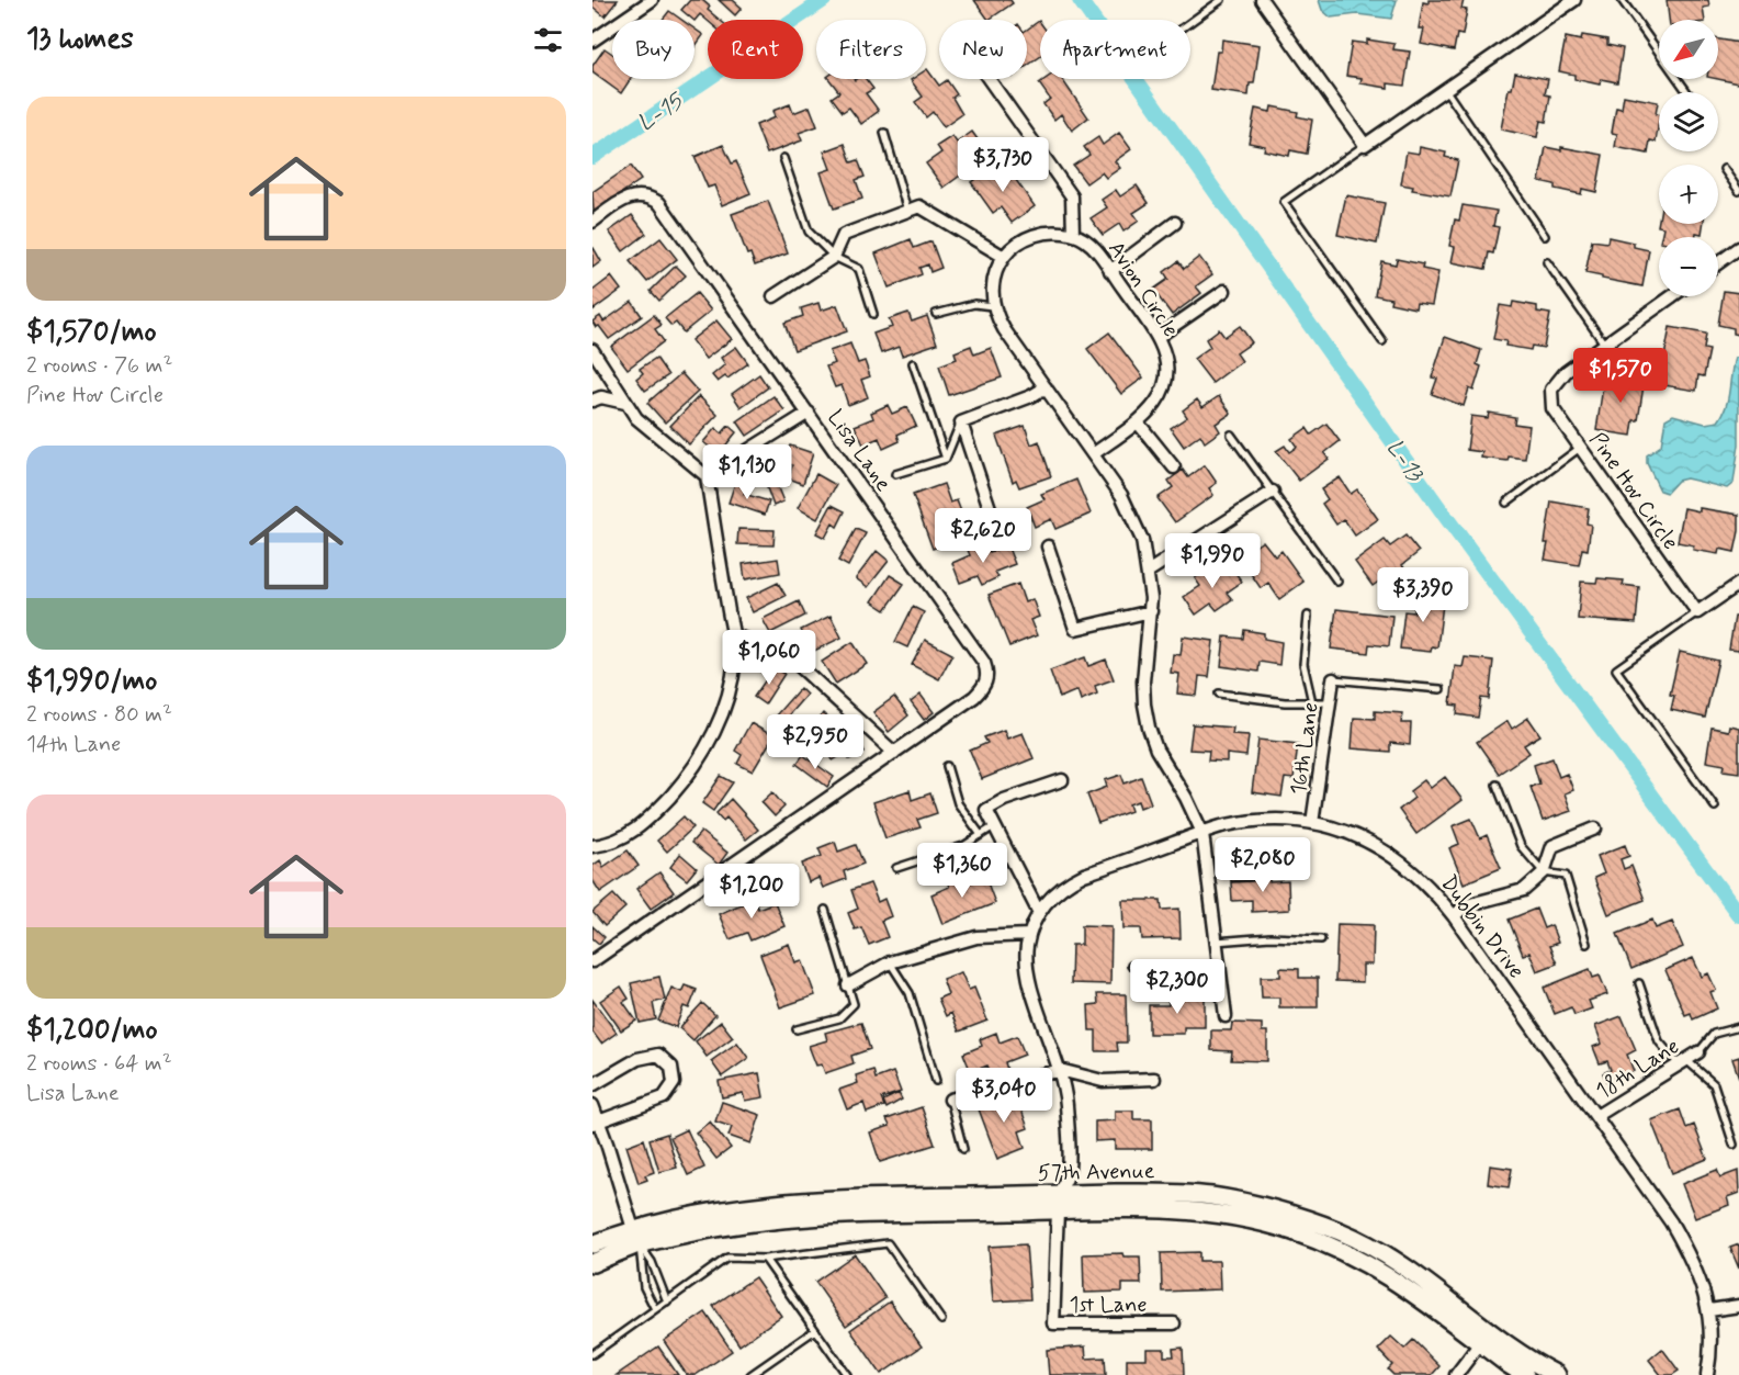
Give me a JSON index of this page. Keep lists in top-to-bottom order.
{
  "streets": {
    "street": [
      "Avion Circle",
      "Lisa Lane",
      "Pine Hov Circle",
      "16th Lane",
      "Dubbin Drive",
      "18th Lane",
      "57th Avenue",
      "1st Lane"
    ]
  },
  "crossings": [
    ["16th Lane", "Dubbin Drive"],
    ["Dubbin Drive", "18th Lane"],
    ["Dubbin Drive", "57th Avenue"],
    ["Dubbin Drive", "1st Lane"],
    ["57th Avenue", "1st Lane"]
  ],
  "water": ["L-15", "L-13"],
  "north": "bottom left",
  "page": {
    "heading": "13 homes",
    "map_buttons": ["+", "−"],
    "chip": [
      "Buy",
      "Rent",
      "Filters",
      "New",
      "Apartment"
    ],
    "list": [
      {
        "name": "$1,570/mo",
        "note": "2 rooms · 76 m² · Pine Hov Circle"
      },
      {
        "name": "$1,990/mo",
        "note": "2 rooms · 80 m² · 14th Lane"
      },
      {
        "name": "$1,200/mo",
        "note": "2 rooms · 64 m² · Lisa Lane"
      }
    ],
    "price": [
      "$3,730",
      "$1,570",
      "$1,130",
      "$2,620",
      "$1,990",
      "$3,390",
      "$1,060",
      "$2,950",
      "$2,080",
      "$1,360",
      "$1,200",
      "$2,300",
      "$3,040"
    ]
  }
}
